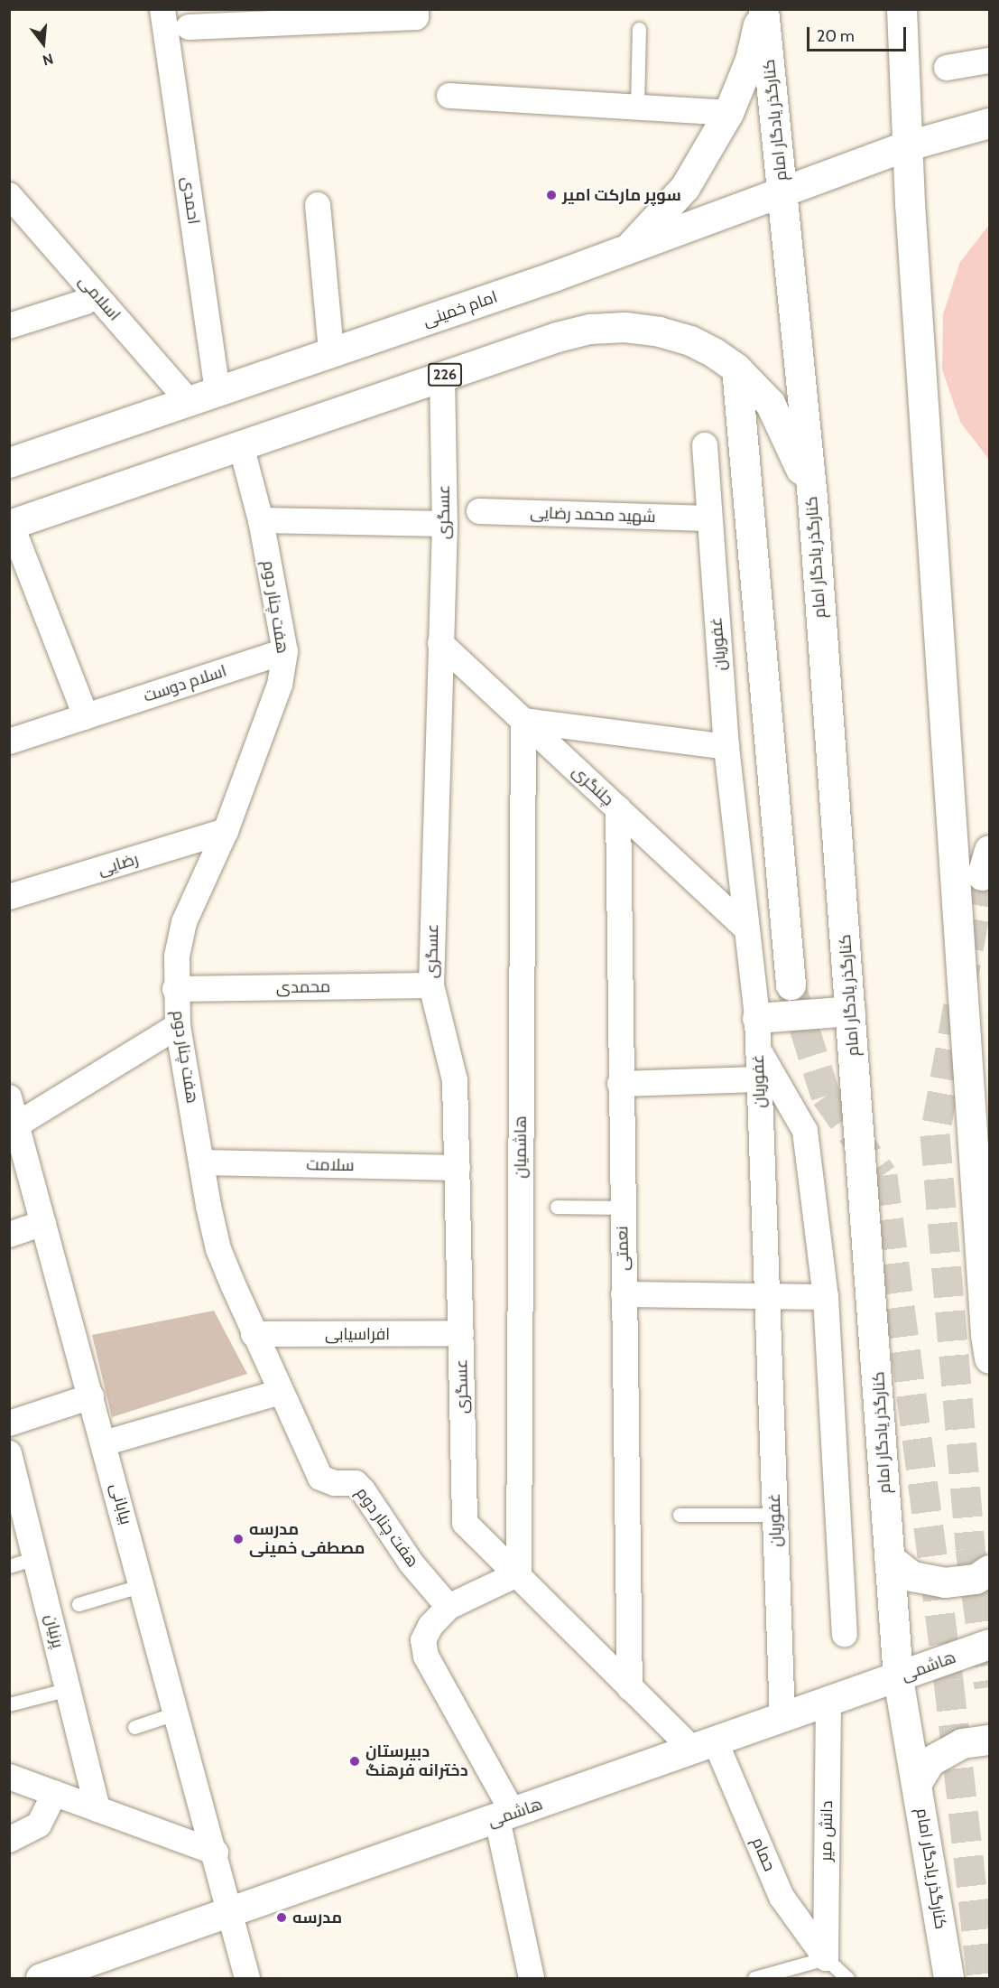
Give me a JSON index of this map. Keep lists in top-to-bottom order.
{
  "streets": {
    "main road": [
      "کنارگذر یادگار امام",
      "امام خمینی",
      "226",
      "هاشمی"
    ],
    "street": [
      "احمدی",
      "اسلامی",
      "عسگری",
      "شهید محمد رضایی",
      "هفت چنار دوم",
      "غفوریان",
      "اسلام دوست",
      "چلنگری",
      "رضایی",
      "محمدی",
      "هاشمیان",
      "سلامت",
      "نعمتی",
      "افراسیابی",
      "بیابانی",
      "پرنیان",
      "دانش میر",
      "حمام"
    ]
  },
  "crossings": [
    ["کنارگذر یادگار امام", "امام خمینی"],
    ["کنارگذر یادگار امام", "226"],
    ["کنارگذر یادگار امام", "هاشمی"],
    ["احمدی", "امام خمینی"],
    ["اسلامی", "امام خمینی"],
    ["226", "عسگری"],
    ["226", "هفت چنار دوم"],
    ["عسگری", "چلنگری"],
    ["عسگری", "محمدی"],
    ["عسگری", "هاشمیان"],
    ["عسگری", "سلامت"],
    ["عسگری", "افراسیابی"],
    ["شهید محمد رضایی", "غفوریان"],
    ["هفت چنار دوم", "اسلام دوست"],
    ["هفت چنار دوم", "رضایی"],
    ["هفت چنار دوم", "محمدی"],
    ["هفت چنار دوم", "سلامت"],
    ["هفت چنار دوم", "افراسیابی"],
    ["غفوریان", "چلنگری"],
    ["غفوریان", "هاشمی"],
    ["چلنگری", "هاشمیان"],
    ["چلنگری", "نعمتی"],
    ["بیابانی", "هاشمی"],
    ["هاشمی", "دانش میر"],
    ["هاشمی", "حمام"],
    ["دانش میر", "حمام"]
  ],
  "places": [
    "سوپر مارکت امیر",
    "مدرسه مصطفی خمینی",
    "دبیرستان دخترانه فرهنگ",
    "مدرسه"
  ],
  "scale_bar": "20 m",
  "north": "bottom"
}
